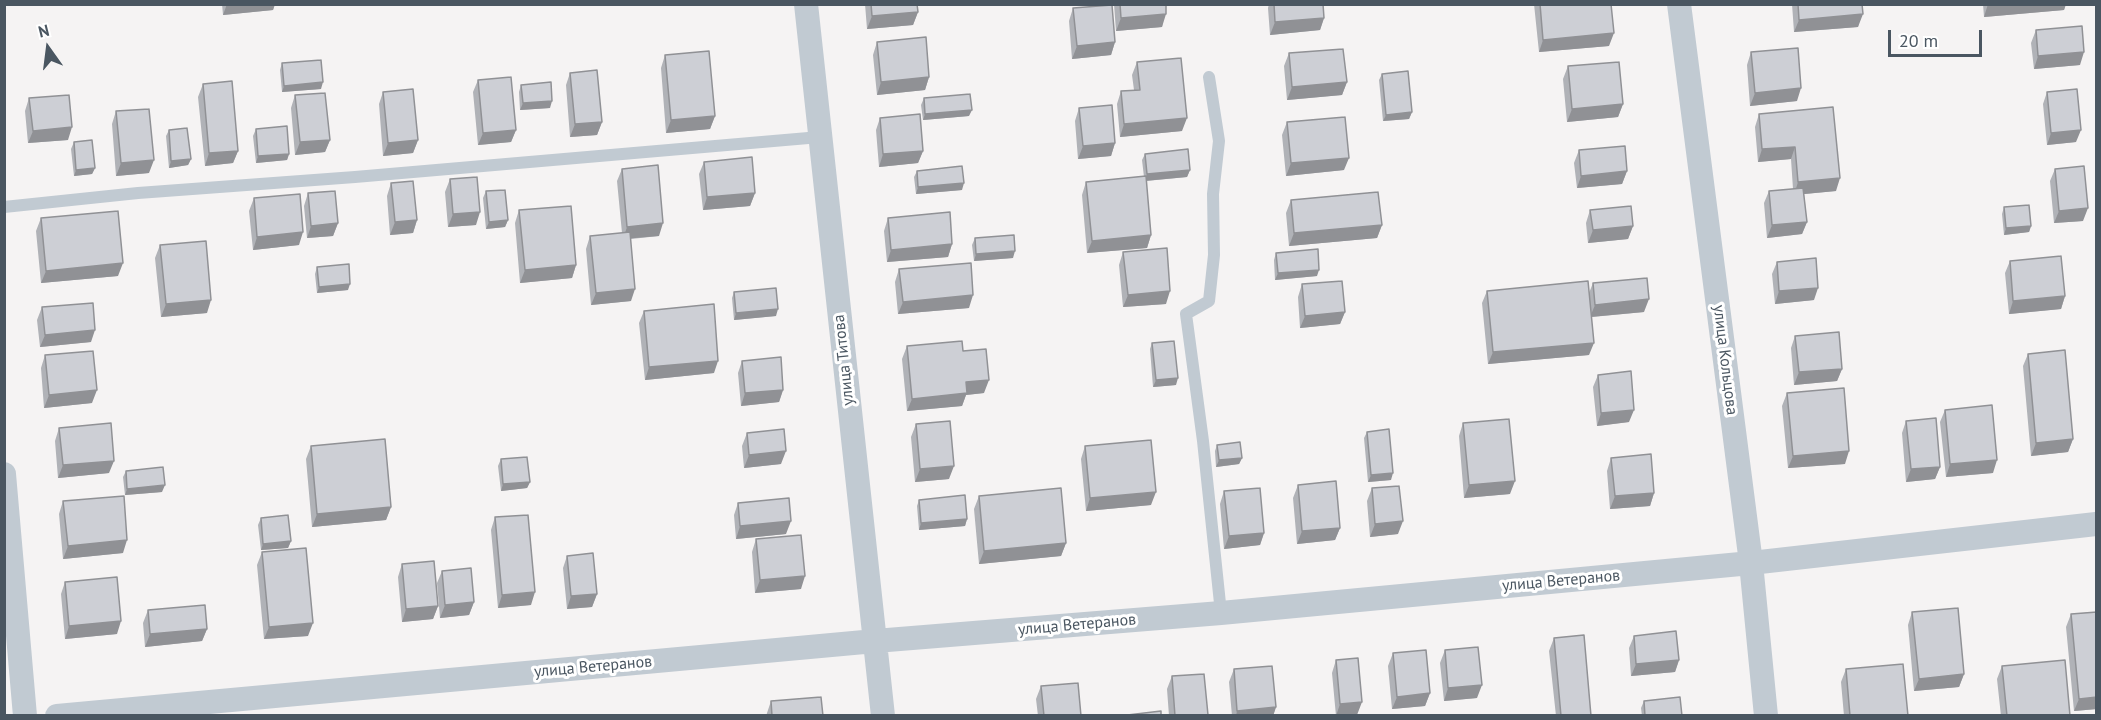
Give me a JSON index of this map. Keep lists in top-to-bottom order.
{
  "streets": {
    "street": ["улица Титова", "улица Кольцова", "улица Ветеранов"]
  },
  "crossings": [
    ["улица Титова", "улица Ветеранов"],
    ["улица Кольцова", "улица Ветеранов"]
  ],
  "scale_bar": "20 m",
  "north": "top"
}
